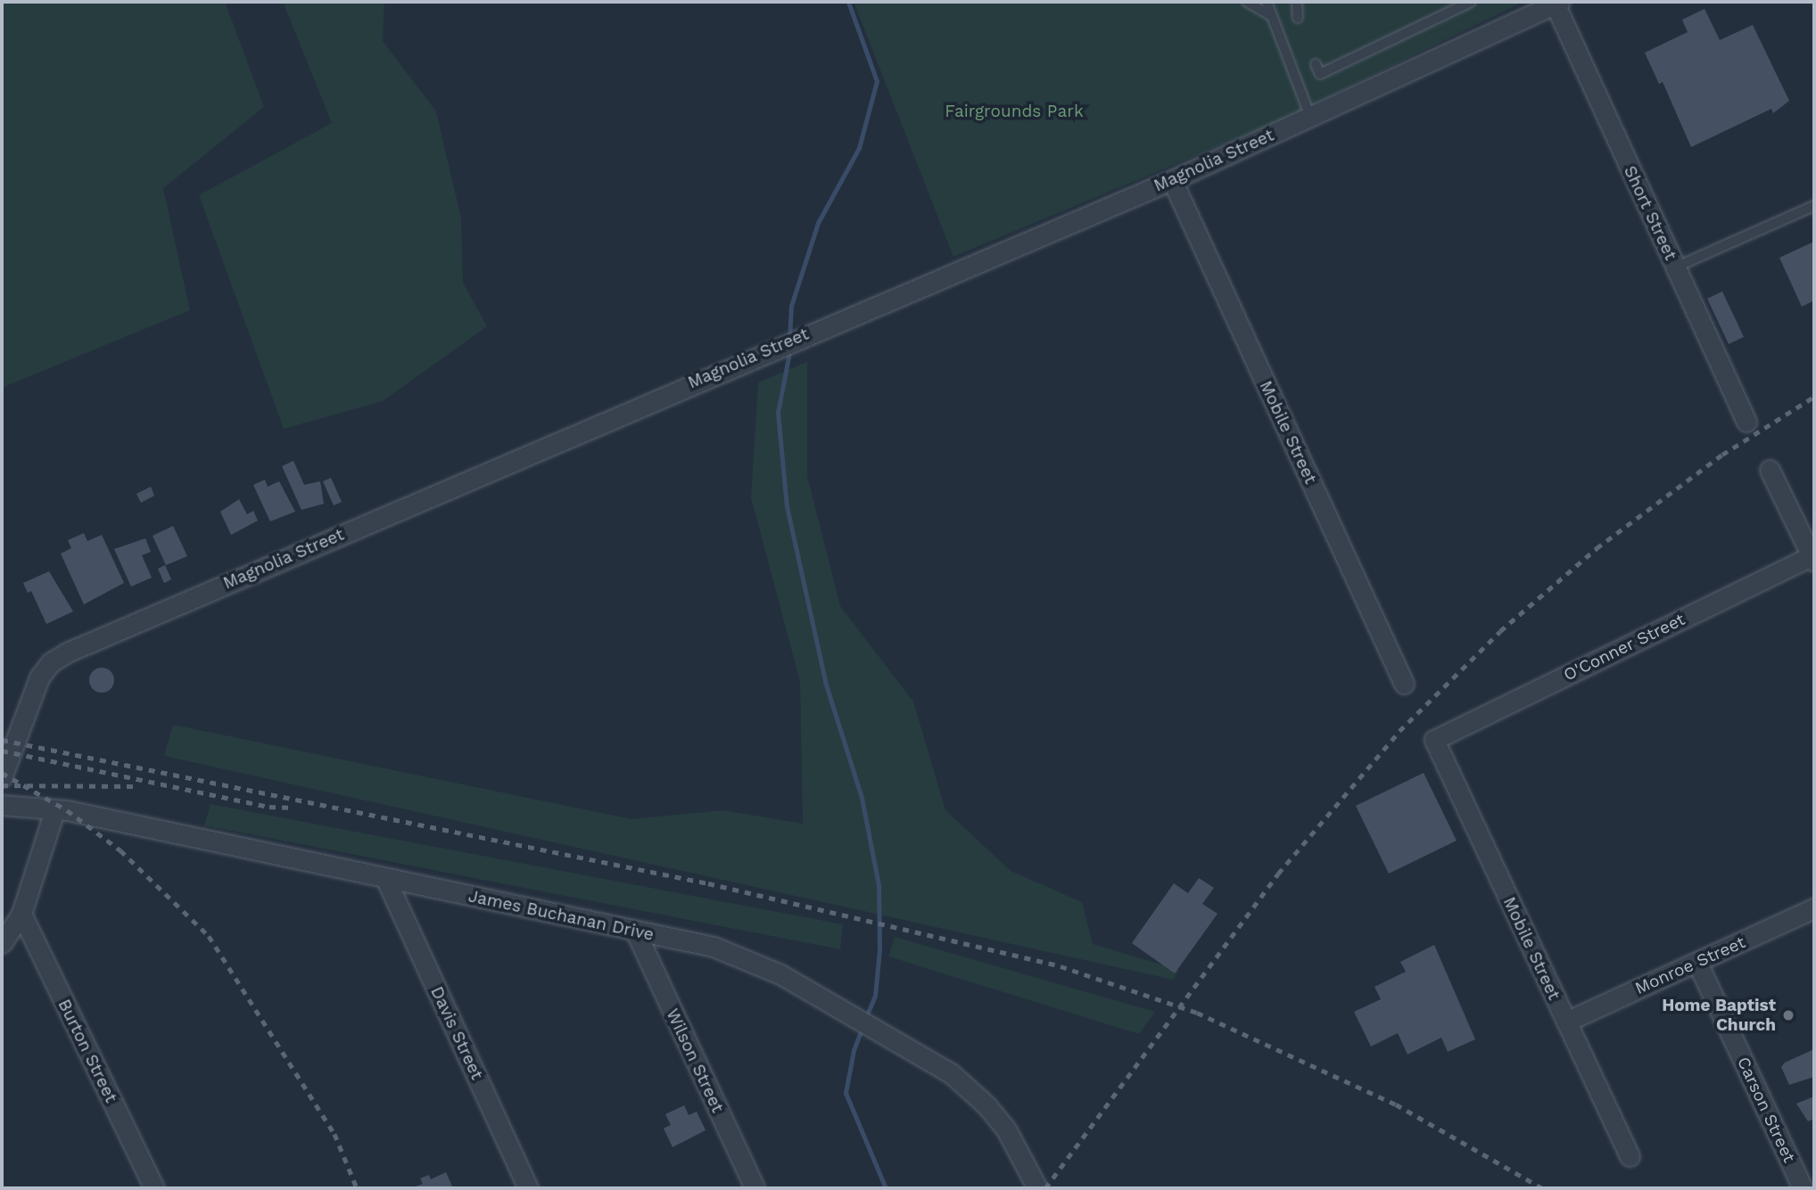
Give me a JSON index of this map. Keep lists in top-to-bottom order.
{
  "streets": {
    "street": [
      "Magnolia Street",
      "Short Street",
      "Mobile Street",
      "O'Conner Street",
      "James Buchanan Drive",
      "Monroe Street",
      "Davis Street",
      "Burton Street",
      "Wilson Street",
      "Carson Street"
    ]
  },
  "crossings": [
    ["Magnolia Street", "Short Street"],
    ["Magnolia Street", "Mobile Street"],
    ["Mobile Street", "O'Conner Street"],
    ["Mobile Street", "Monroe Street"],
    ["James Buchanan Drive", "Davis Street"],
    ["James Buchanan Drive", "Wilson Street"],
    ["Monroe Street", "Carson Street"]
  ],
  "parks": ["Fairgrounds Park"],
  "places": ["Home Baptist Church"]
}
